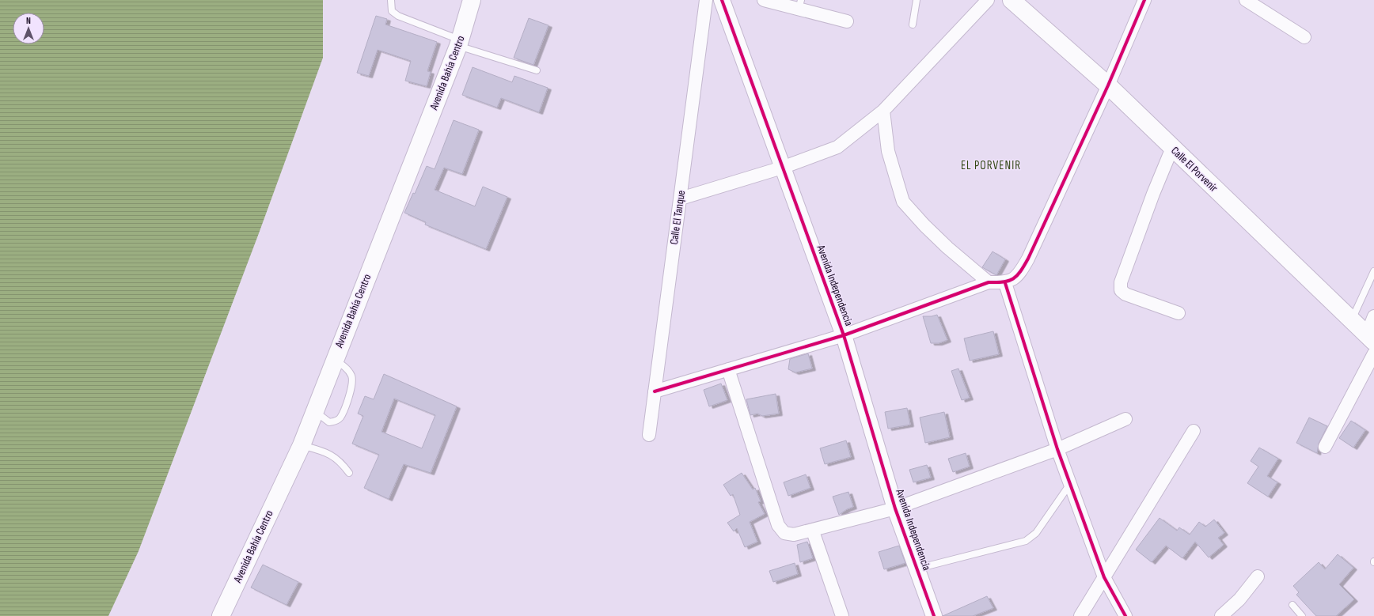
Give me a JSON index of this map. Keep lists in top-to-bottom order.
{
  "streets": {
    "main road": ["Avenida Bahía Centro", "Calle El Porvenir"],
    "street": ["Calle El Tanque", "Avenida Independencia"]
  },
  "districts": ["EL PORVENIR"],
  "north": "top"
}
